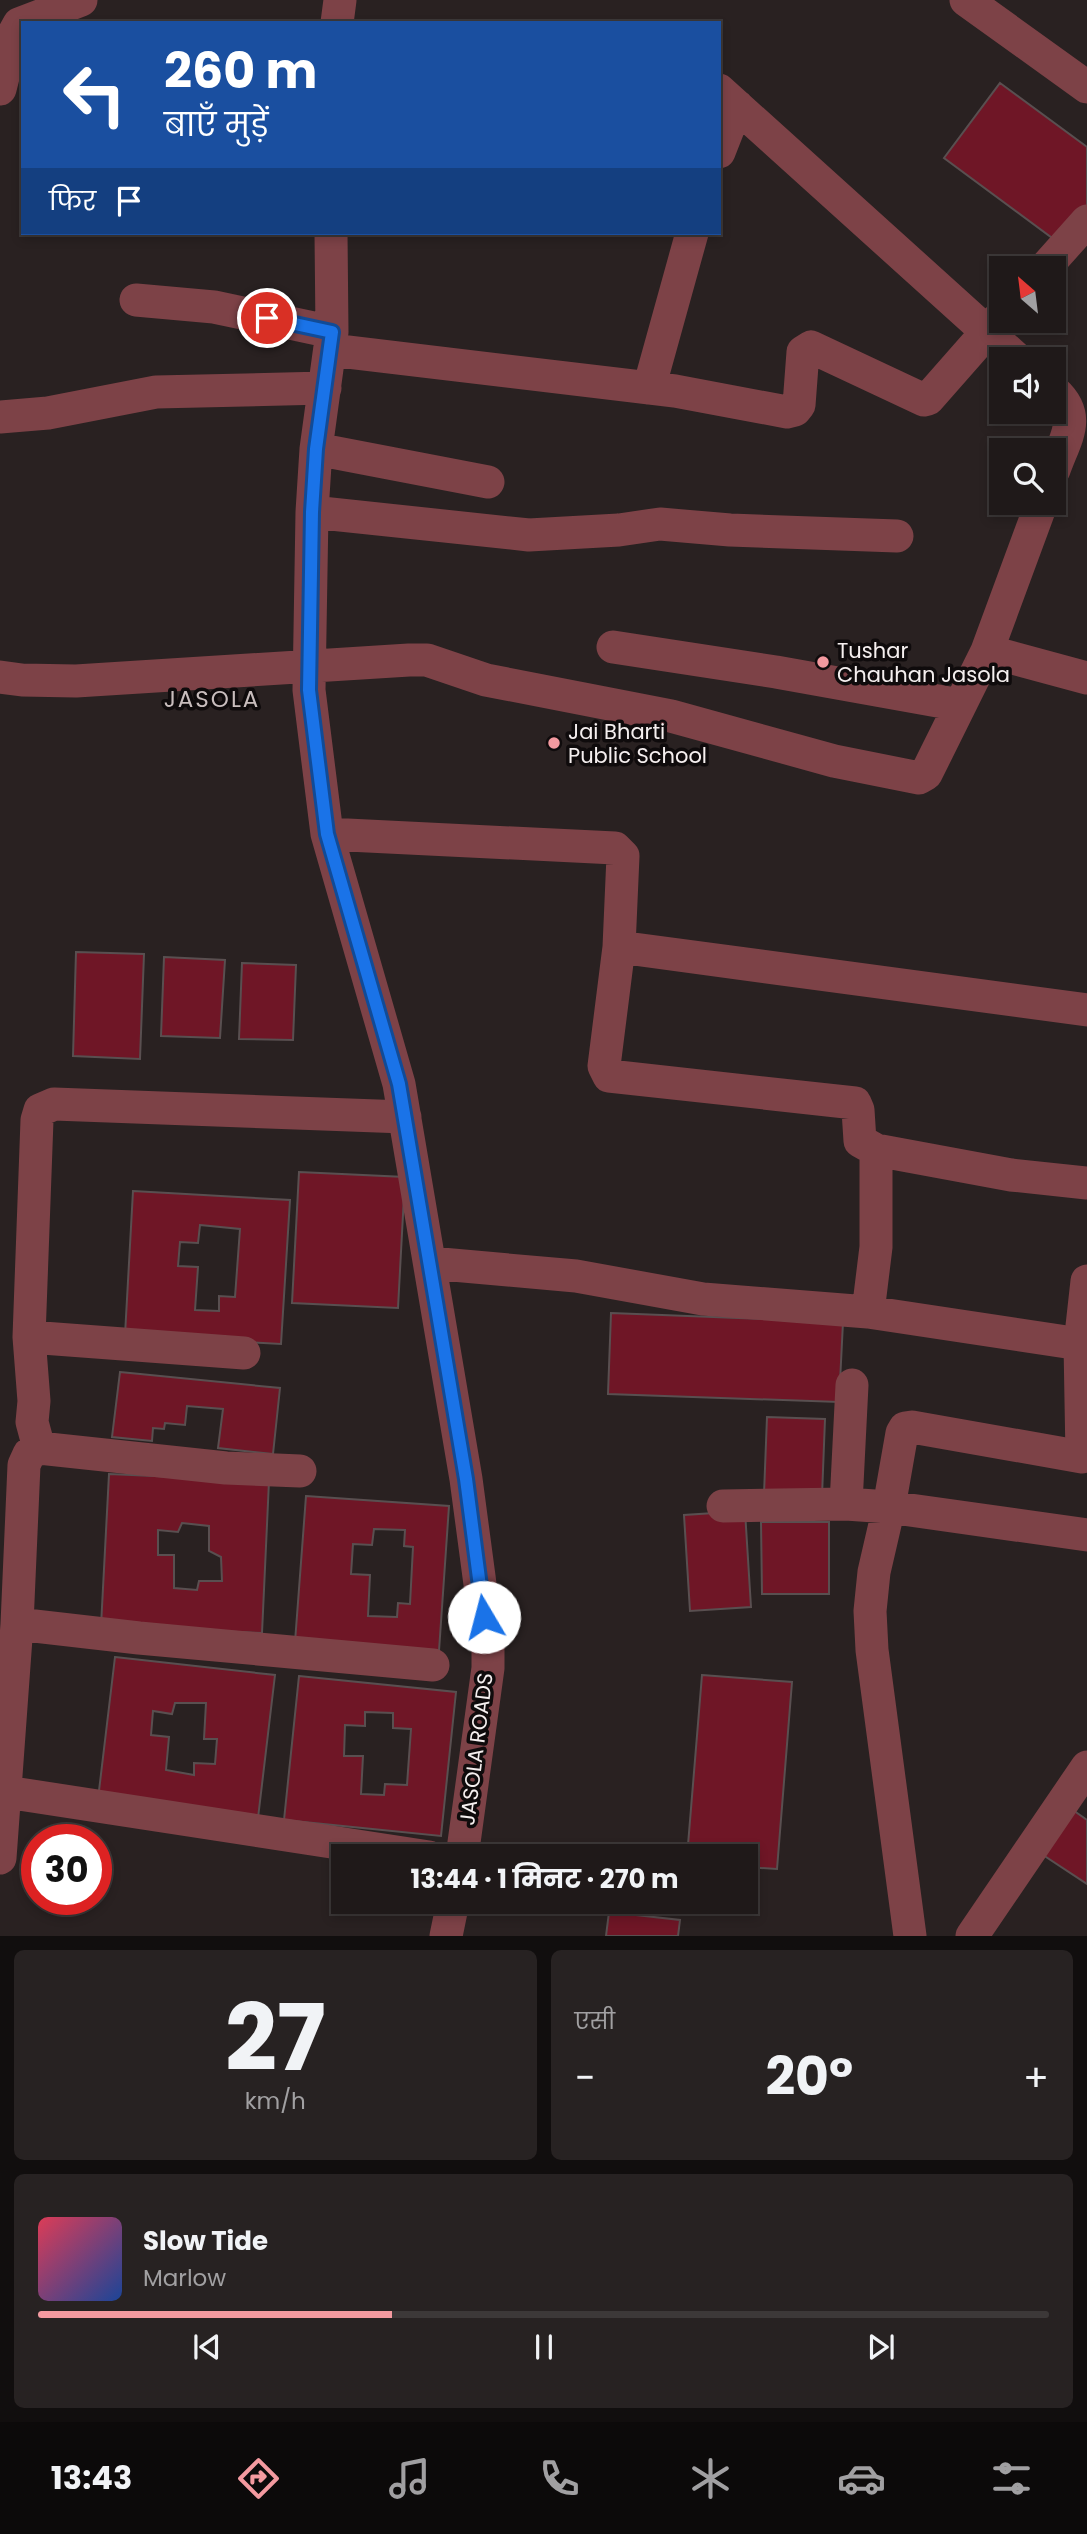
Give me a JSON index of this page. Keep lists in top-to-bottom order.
{
  "streets": {
    "street": ["JASOLA ROADS"]
  },
  "districts": ["JASOLA"],
  "places": ["Tushar Chauhan Jasola", "Jai Bharti Public School"],
  "north": "top left",
  "page": {
    "turn": ["260 m", "बाएँ मुड़ें"],
    "then": "फिर",
    "limit": "30",
    "trip": "13:44 · 1 मिनट · 270 m",
    "tile": [
      ["27", "km/h"],
      "एसी"
    ],
    "heat": ["−", "20°", "+"],
    "song": ["Slow Tide", "Marlow"],
    "tabs": "13:43"
  }
}
